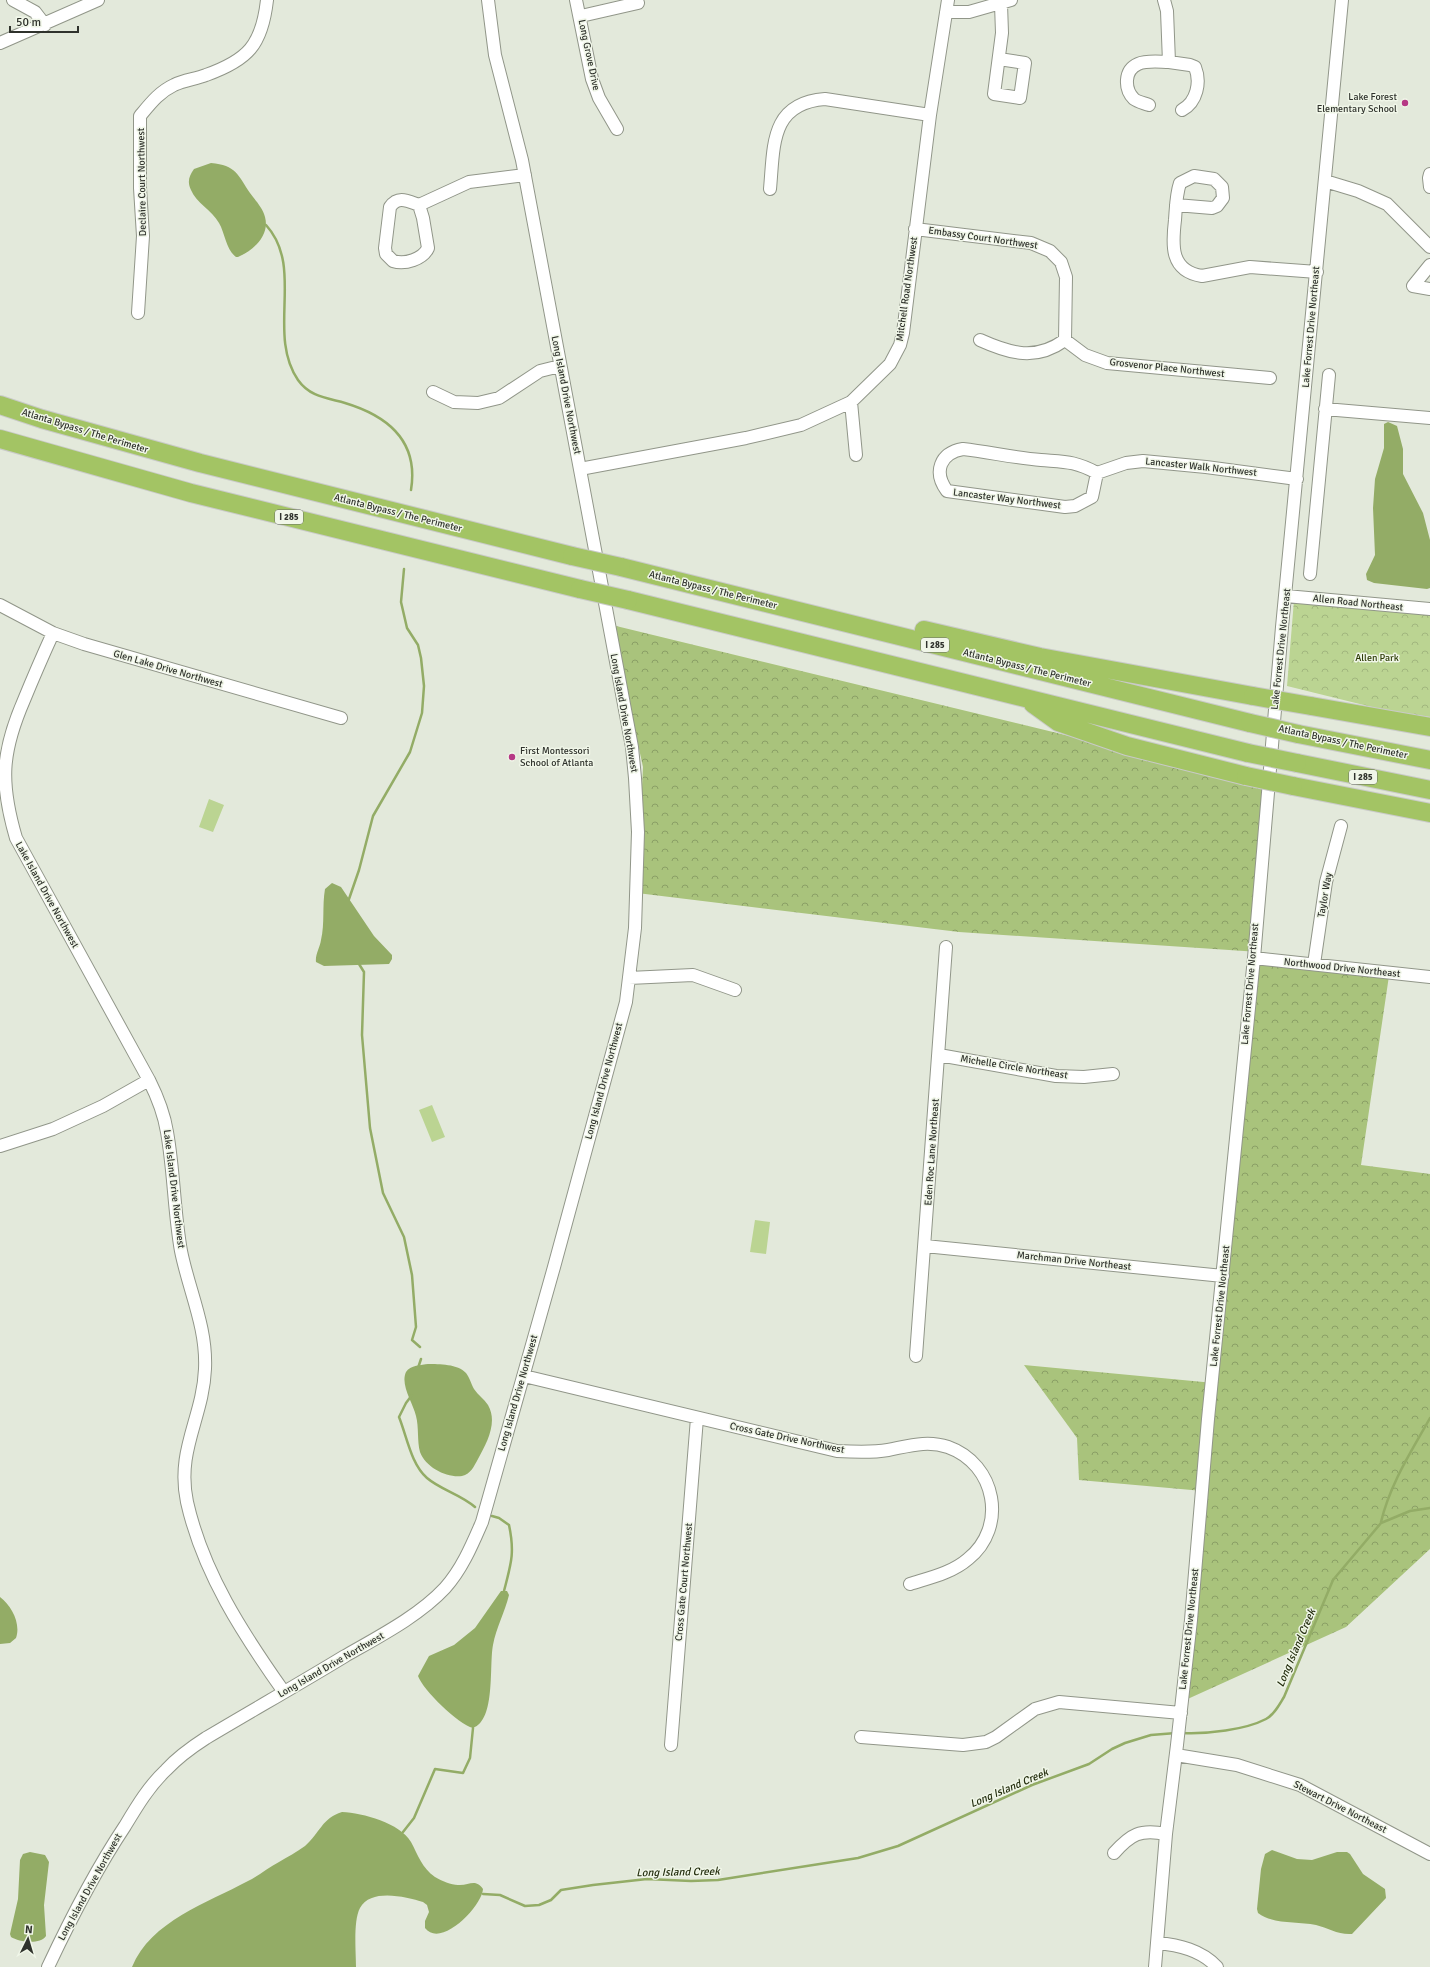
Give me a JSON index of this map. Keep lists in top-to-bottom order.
{
  "streets": {
    "highway": ["Atlanta Bypass / The Perimeter", "I 285"],
    "street": [
      "Long Grove Drive",
      "Declaire Court Northwest",
      "Embassy Court Northwest",
      "Mitchell Road Northwest",
      "Lake Forrest Drive Northeast",
      "Grosvenor Place Northwest",
      "Long Island Drive Northwest",
      "Lancaster Walk Northwest",
      "Lancaster Way Northwest",
      "Allen Road Northeast",
      "Glen Lake Drive Northwest",
      "Lake Island Drive Northwest",
      "Taylor Way",
      "Northwood Drive Northeast",
      "Michelle Circle Northeast",
      "Eden Roc Lane Northeast",
      "Marchman Drive Northeast",
      "Cross Gate Drive Northwest",
      "Cross Gate Court Northwest",
      "Stewart Drive Northeast"
    ]
  },
  "crossings": [
    ["Embassy Court Northwest", "Mitchell Road Northwest"],
    ["Embassy Court Northwest", "Grosvenor Place Northwest"],
    ["Mitchell Road Northwest", "Long Island Drive Northwest"],
    ["Lake Forrest Drive Northeast", "Lancaster Walk Northwest"],
    ["Lake Forrest Drive Northeast", "Allen Road Northeast"],
    ["Lake Forrest Drive Northeast", "Northwood Drive Northeast"],
    ["Lake Forrest Drive Northeast", "Marchman Drive Northeast"],
    ["Lake Forrest Drive Northeast", "Stewart Drive Northeast"],
    ["Long Island Drive Northwest", "Lake Island Drive Northwest"],
    ["Long Island Drive Northwest", "Cross Gate Drive Northwest"],
    ["Lancaster Walk Northwest", "Lancaster Way Northwest"],
    ["Glen Lake Drive Northwest", "Lake Island Drive Northwest"],
    ["Taylor Way", "Northwood Drive Northeast"],
    ["Michelle Circle Northeast", "Eden Roc Lane Northeast"],
    ["Eden Roc Lane Northeast", "Marchman Drive Northeast"],
    ["Cross Gate Drive Northwest", "Cross Gate Court Northwest"]
  ],
  "water": ["Long Island Creek"],
  "parks": ["Allen Park"],
  "places": ["Lake Forest Elementary School", "First Montessori School of Atlanta"],
  "scale_bar": "50 m",
  "north": "top"
}
